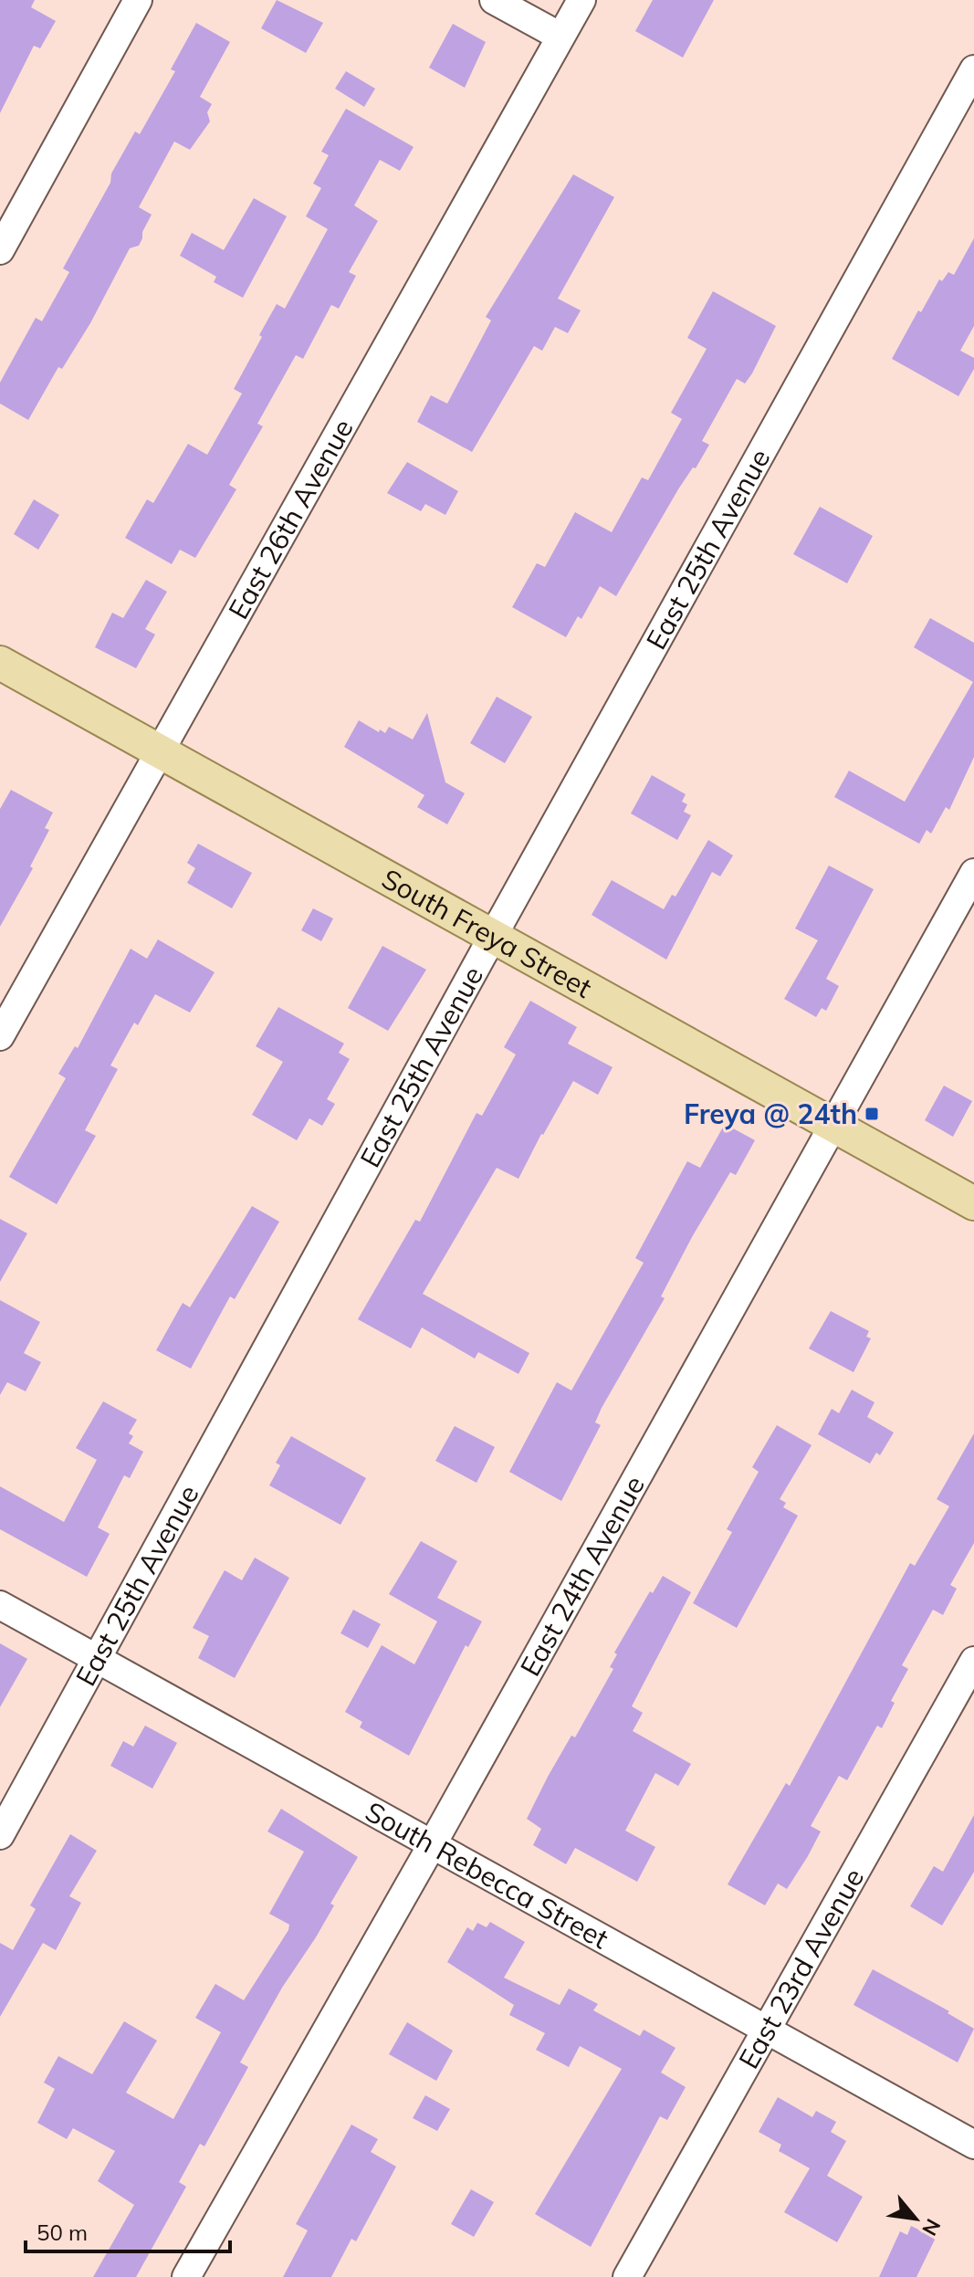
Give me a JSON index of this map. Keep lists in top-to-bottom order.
{
  "streets": {
    "main road": ["South Freya Street"],
    "street": [
      "East 26th Avenue",
      "East 25th Avenue",
      "East 24th Avenue",
      "South Rebecca Street",
      "East 23rd Avenue"
    ]
  },
  "crossings": [
    ["East 26th Avenue", "South Freya Street"],
    ["East 25th Avenue", "South Freya Street"],
    ["East 25th Avenue", "South Rebecca Street"],
    ["South Freya Street", "East 24th Avenue"],
    ["East 24th Avenue", "South Rebecca Street"],
    ["South Rebecca Street", "East 23rd Avenue"]
  ],
  "places": {
    "transit": ["Freya @ 24th"]
  },
  "scale_bar": "50 m",
  "north": "bottom right"
}
